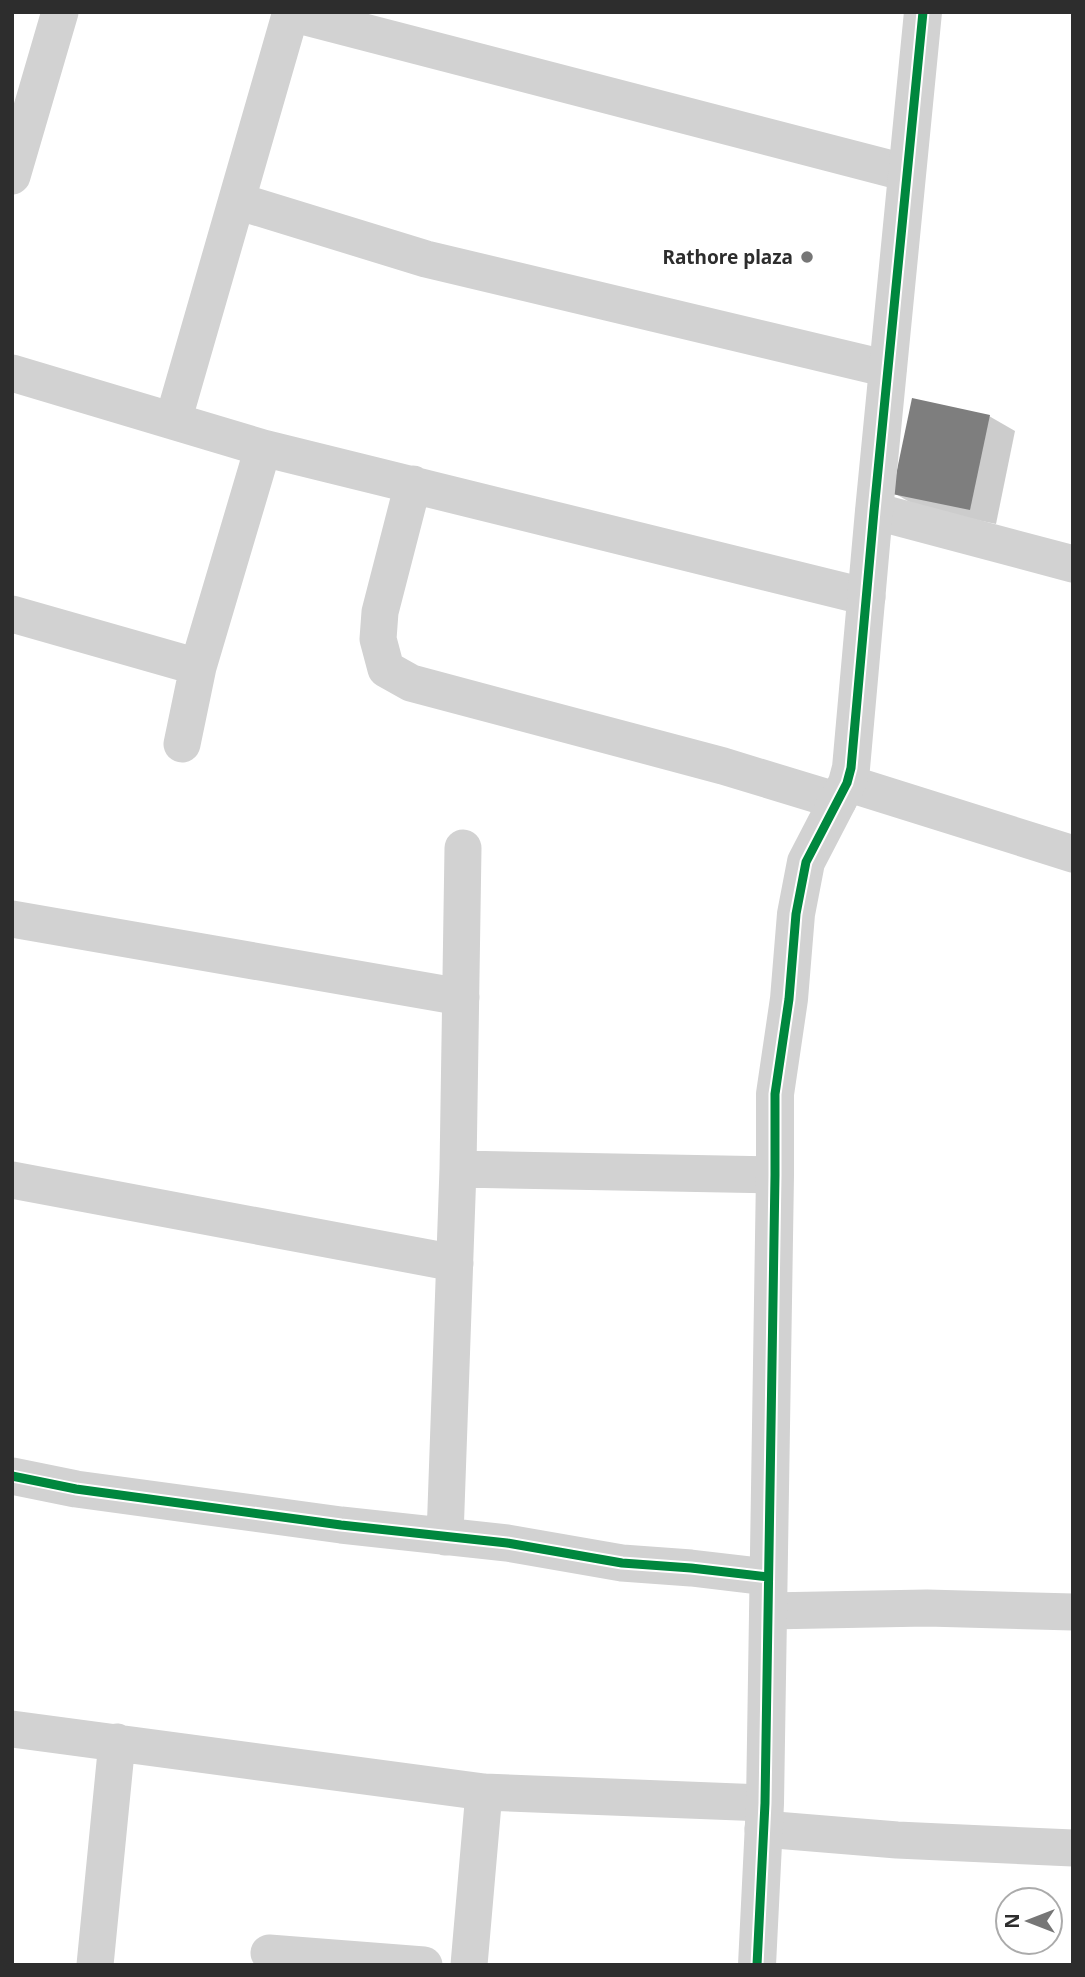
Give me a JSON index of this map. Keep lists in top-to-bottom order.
{
  "places": ["Rathore plaza"],
  "north": "left"
}
